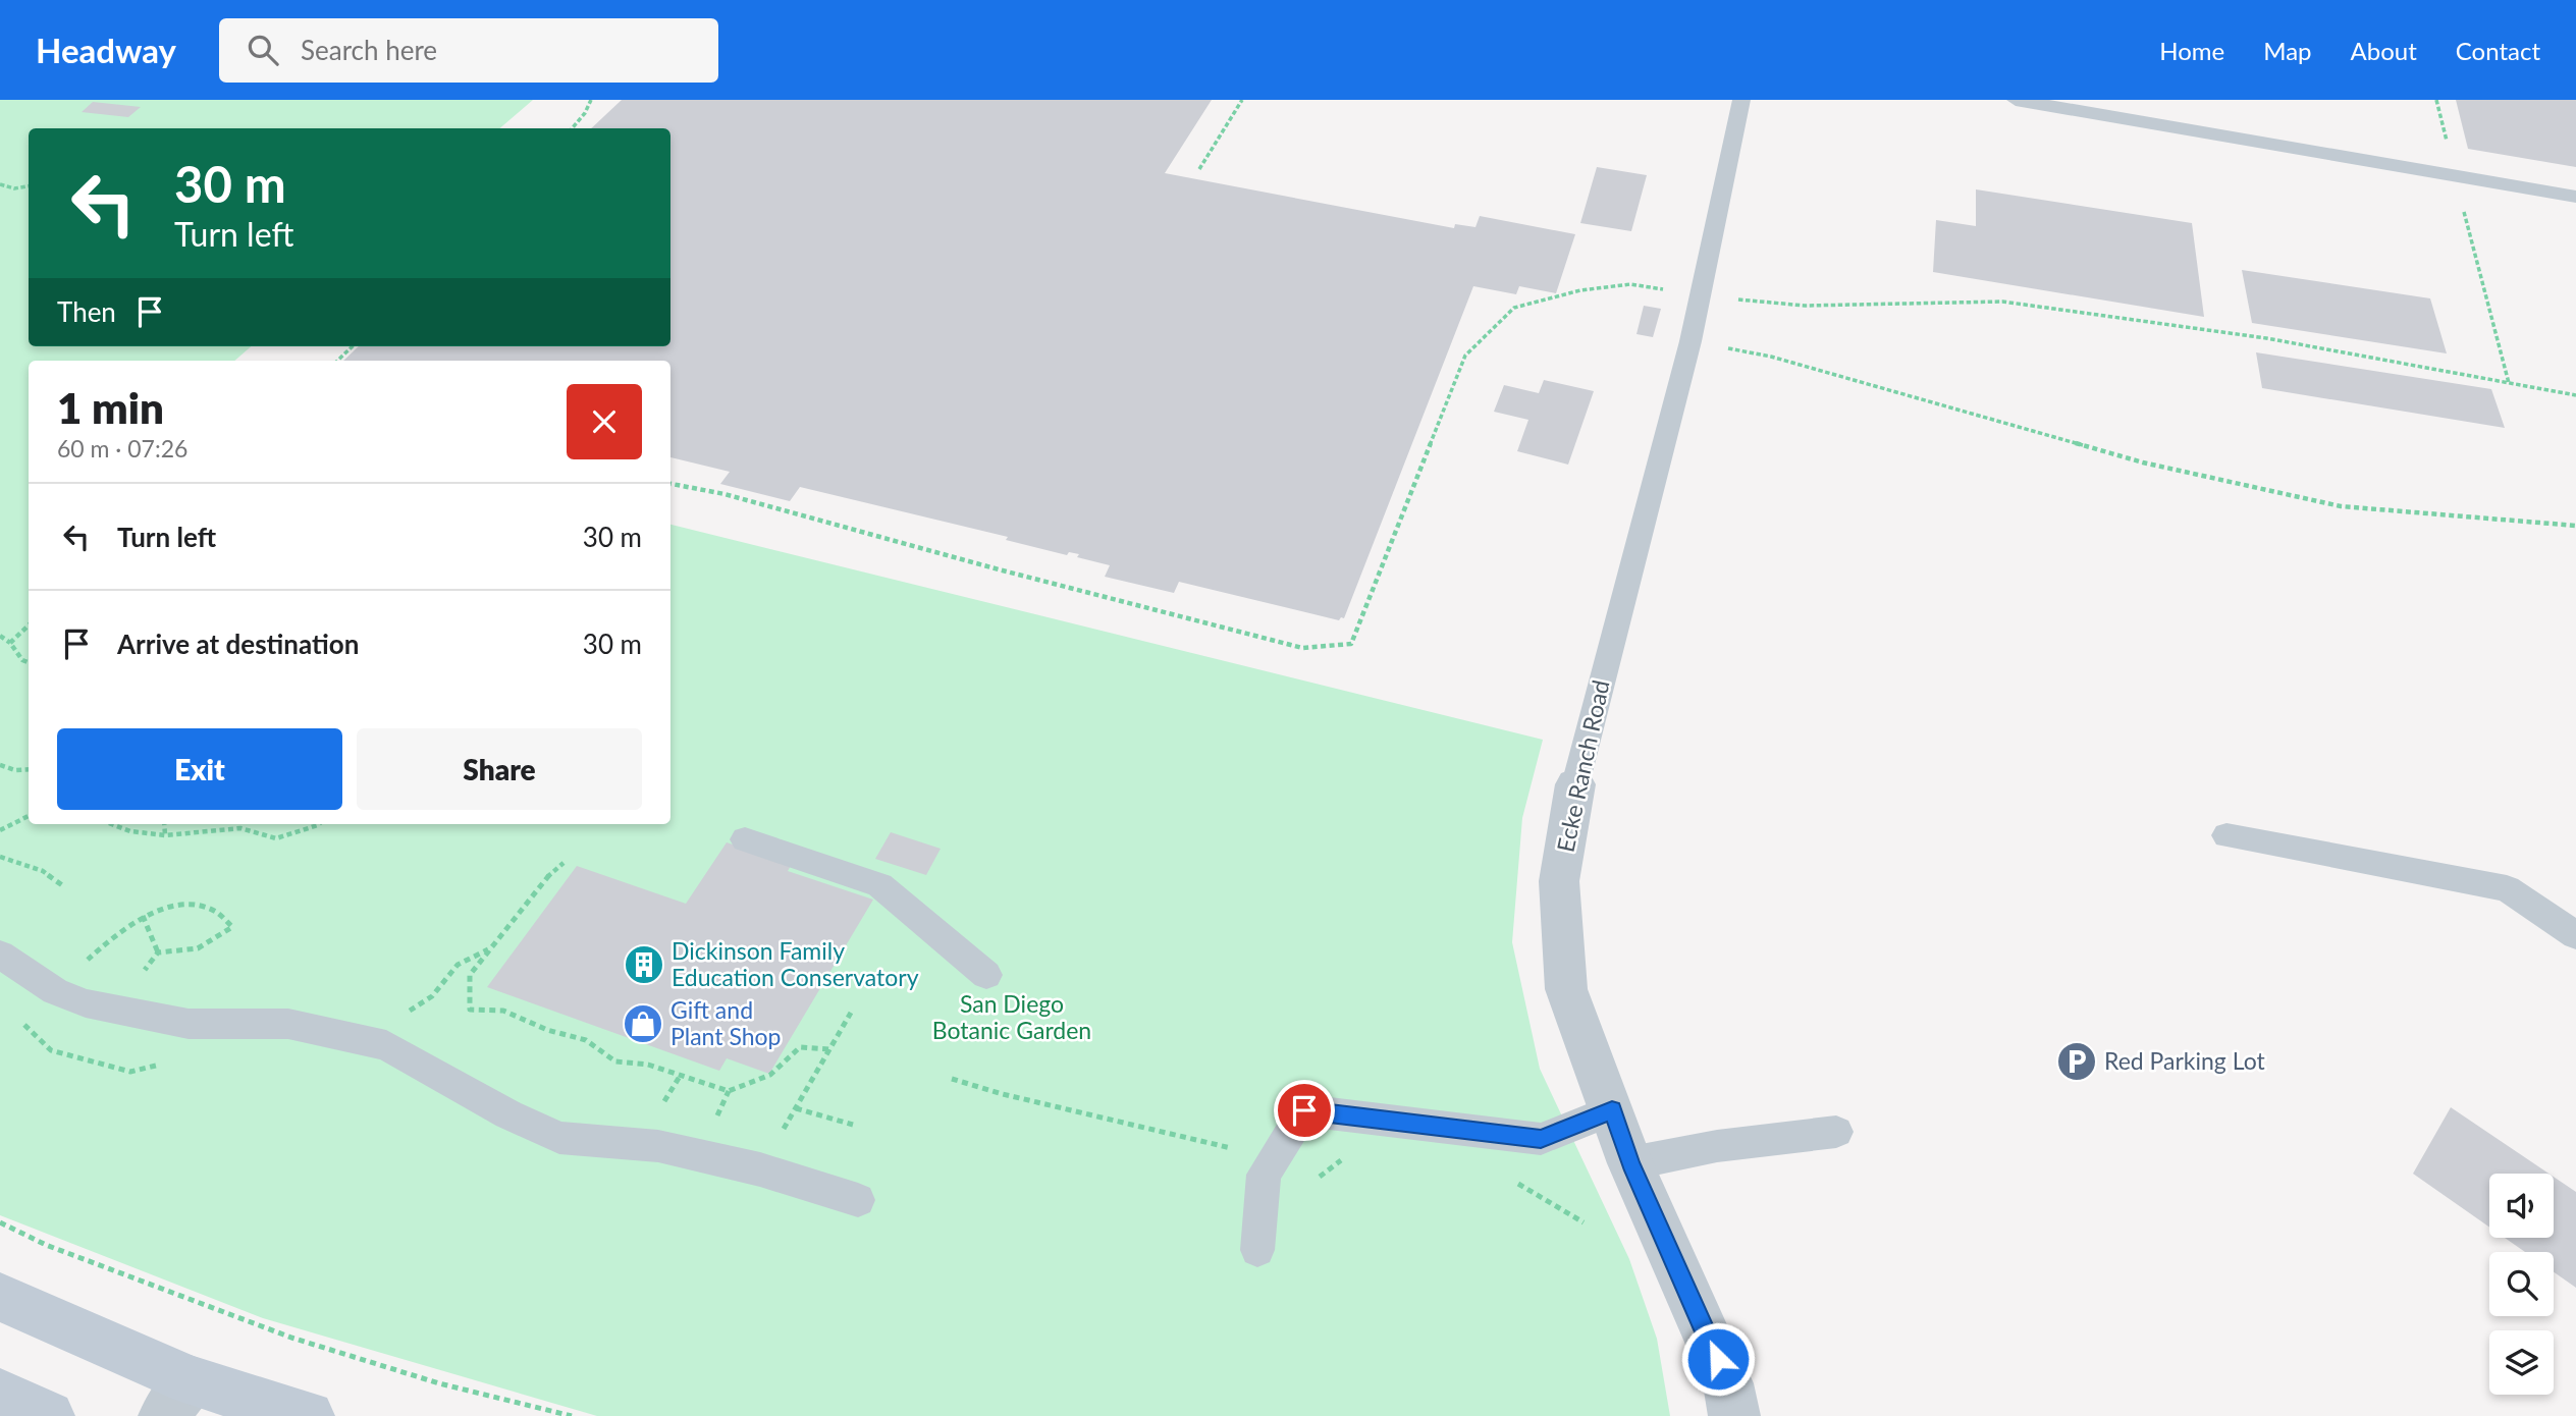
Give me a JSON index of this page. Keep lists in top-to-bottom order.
{
  "streets": {
    "street": ["Ecke Ranch Road"]
  },
  "parks": ["San Diego Botanic Garden"],
  "places": {
    "building": ["Dickinson Family Education Conservatory"],
    "shop": ["Gift and Plant Shop"],
    "parking": ["Red Parking Lot"]
  },
  "page": {
    "header": "Headway",
    "search": "Search here",
    "nav": [
      "Home",
      "Map",
      "About",
      "Contact"
    ],
    "turn": ["30 m", "Turn left"],
    "then": "Then",
    "heading": ["1 min", "60 m · 07:26"],
    "list": [
      {
        "name": "Turn left",
        "value": "30 m"
      },
      {
        "name": "Arrive at destination",
        "value": "30 m"
      }
    ],
    "buttons": ["Exit", "Share"]
  }
}
